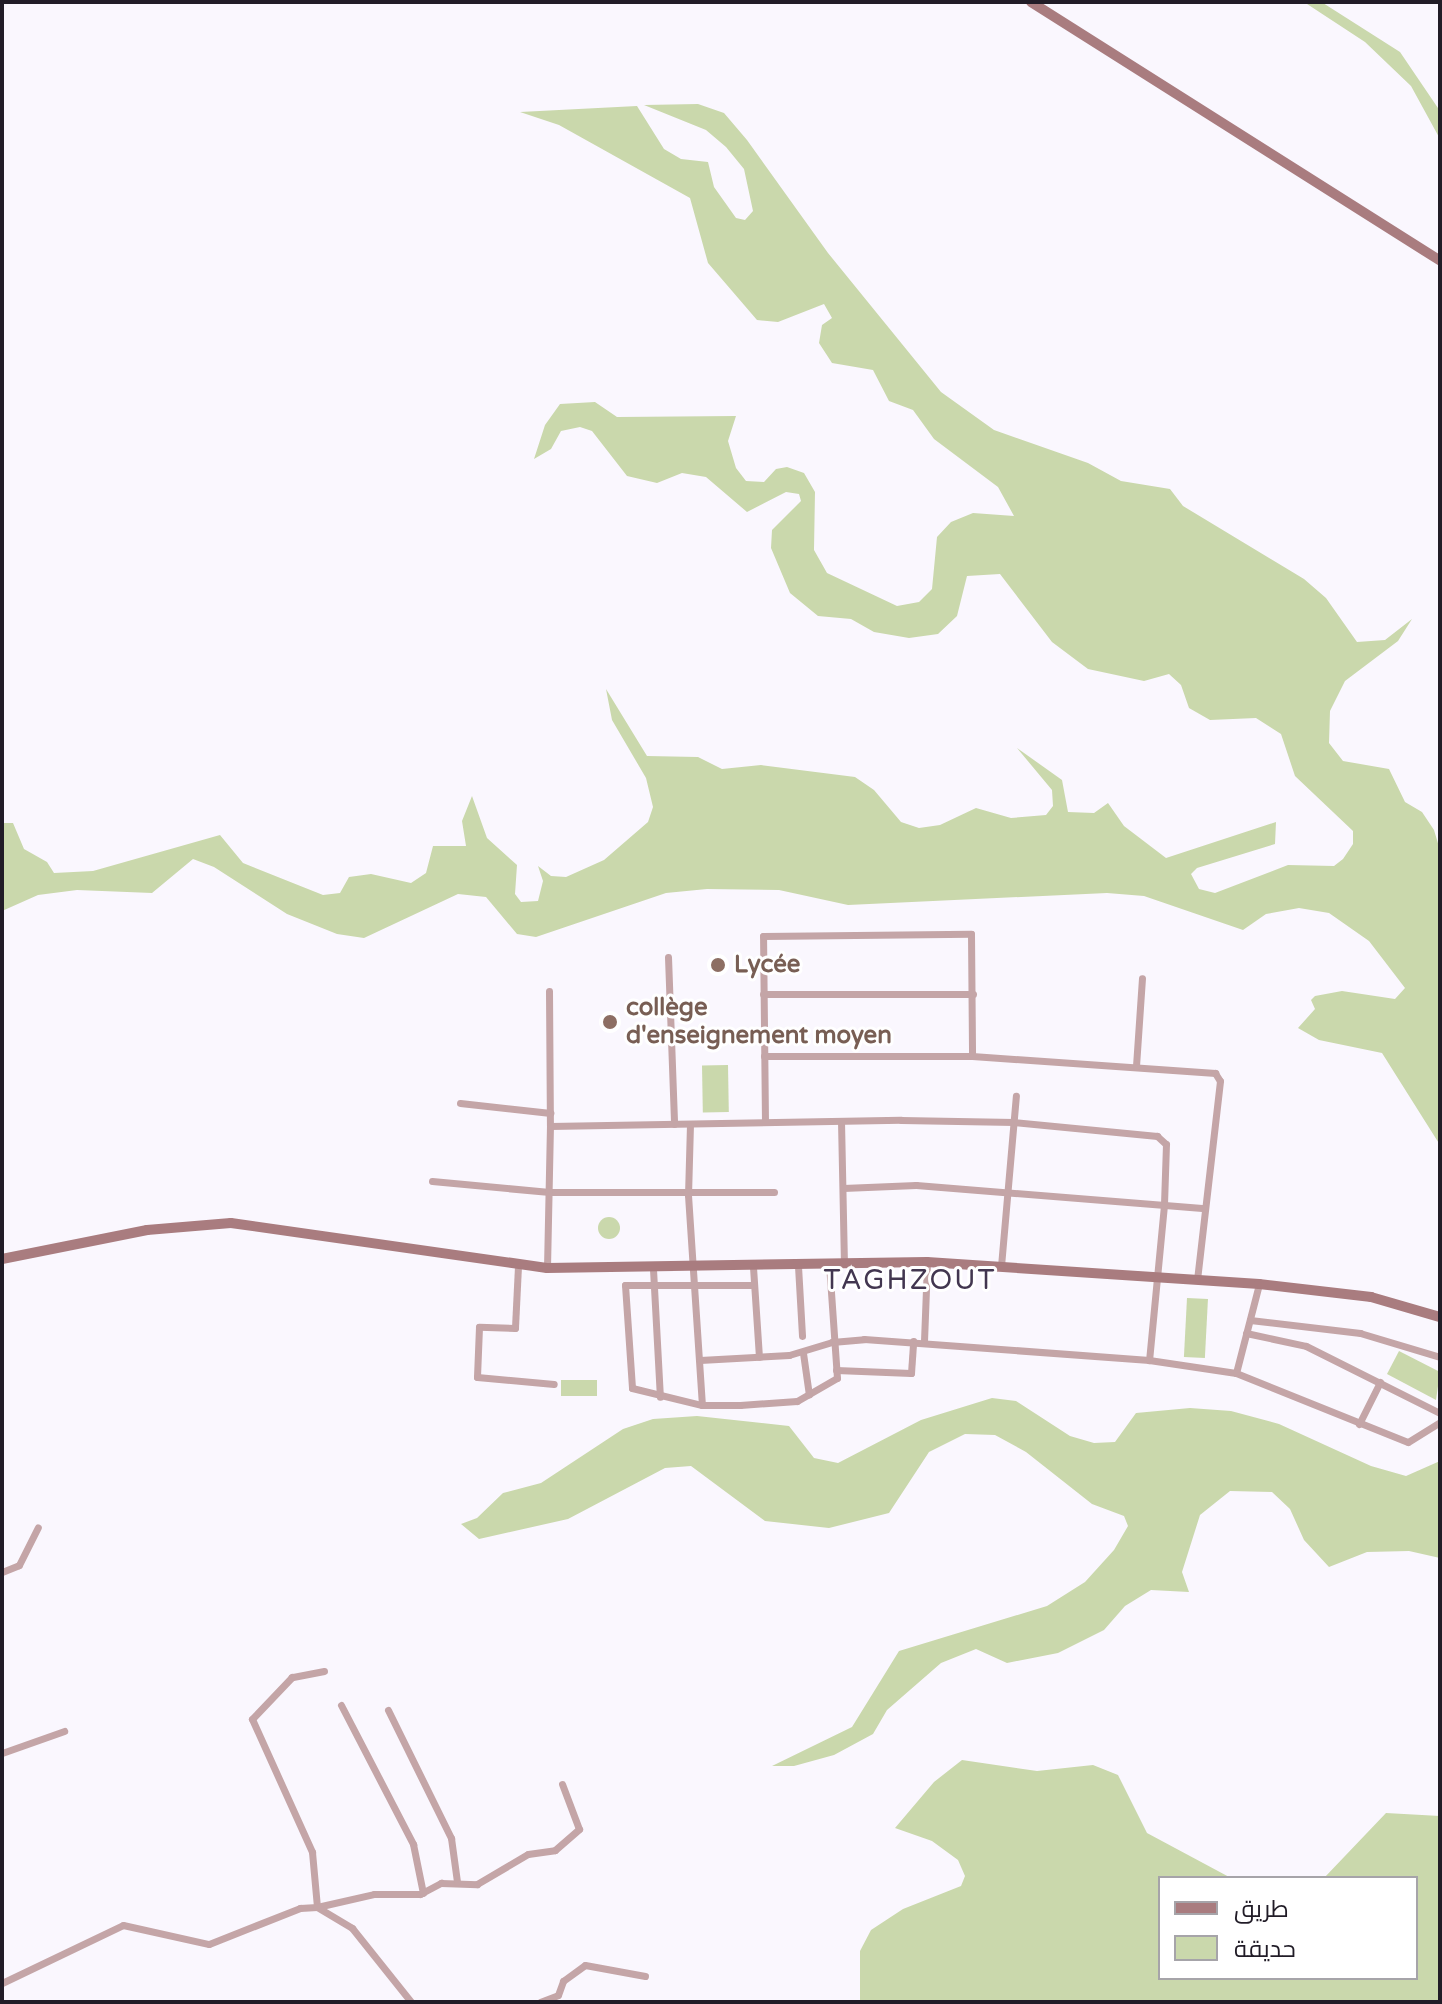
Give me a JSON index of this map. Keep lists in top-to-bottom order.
{
  "districts": ["TAGHZOUT"],
  "places": ["Lycée", "collège d'enseignement moyen"],
  "legend": ["طريق", "حديقة"]
}
